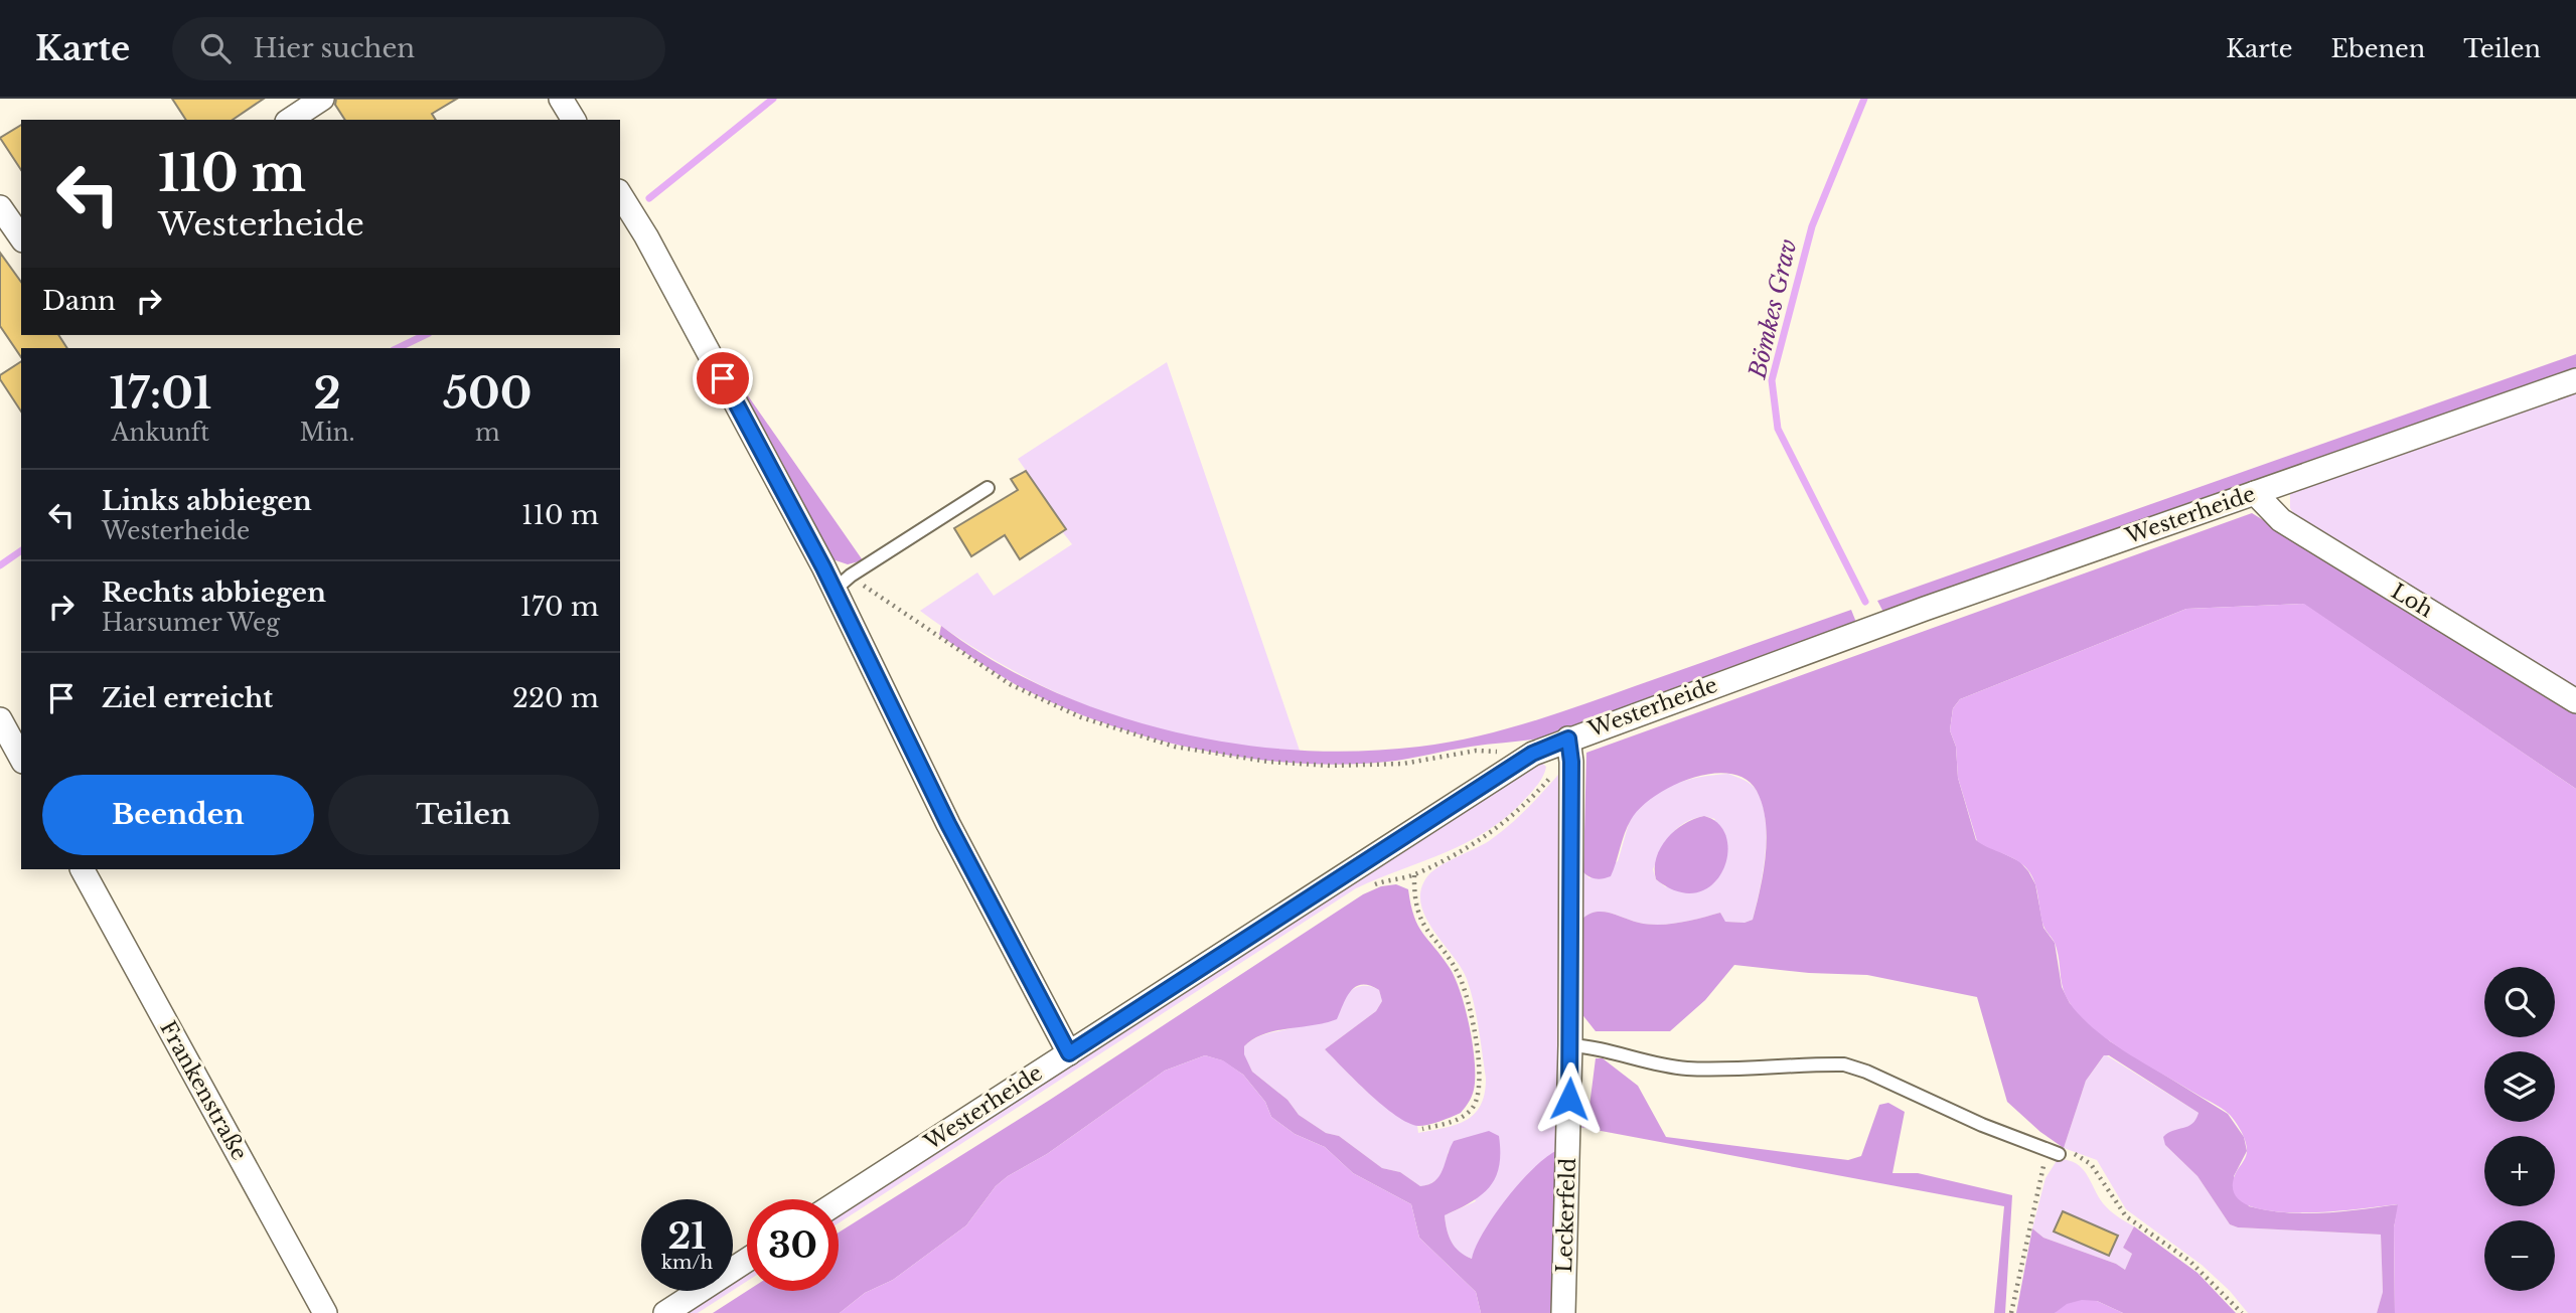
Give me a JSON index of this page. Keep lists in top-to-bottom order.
{
  "streets": {
    "street": [
      "Westerheide",
      "Loh",
      "Frankenstraße",
      "Leckerfeld"
    ]
  },
  "crossings": [
    ["Westerheide", "Loh"],
    ["Westerheide", "Leckerfeld"]
  ],
  "water": ["Bömkes Grav"],
  "page": {
    "header": "Karte",
    "search": "Hier suchen",
    "nav": ["Karte", "Ebenen", "Teilen"],
    "turn": ["110 m", "Westerheide"],
    "then": "Dann",
    "eta": [
      "17:01",
      "Ankunft",
      "2",
      "Min.",
      "500",
      "m"
    ],
    "list": [
      {
        "name": "Links abbiegen",
        "note": "Westerheide",
        "value": "110 m"
      },
      {
        "name": "Rechts abbiegen",
        "note": "Harsumer Weg",
        "value": "170 m"
      },
      {
        "name": "Ziel erreicht",
        "value": "220 m"
      }
    ],
    "buttons": ["Beenden", "Teilen"],
    "map_buttons": ["+", "−"],
    "speed": "21 km/h",
    "limit": "30"
  }
}
